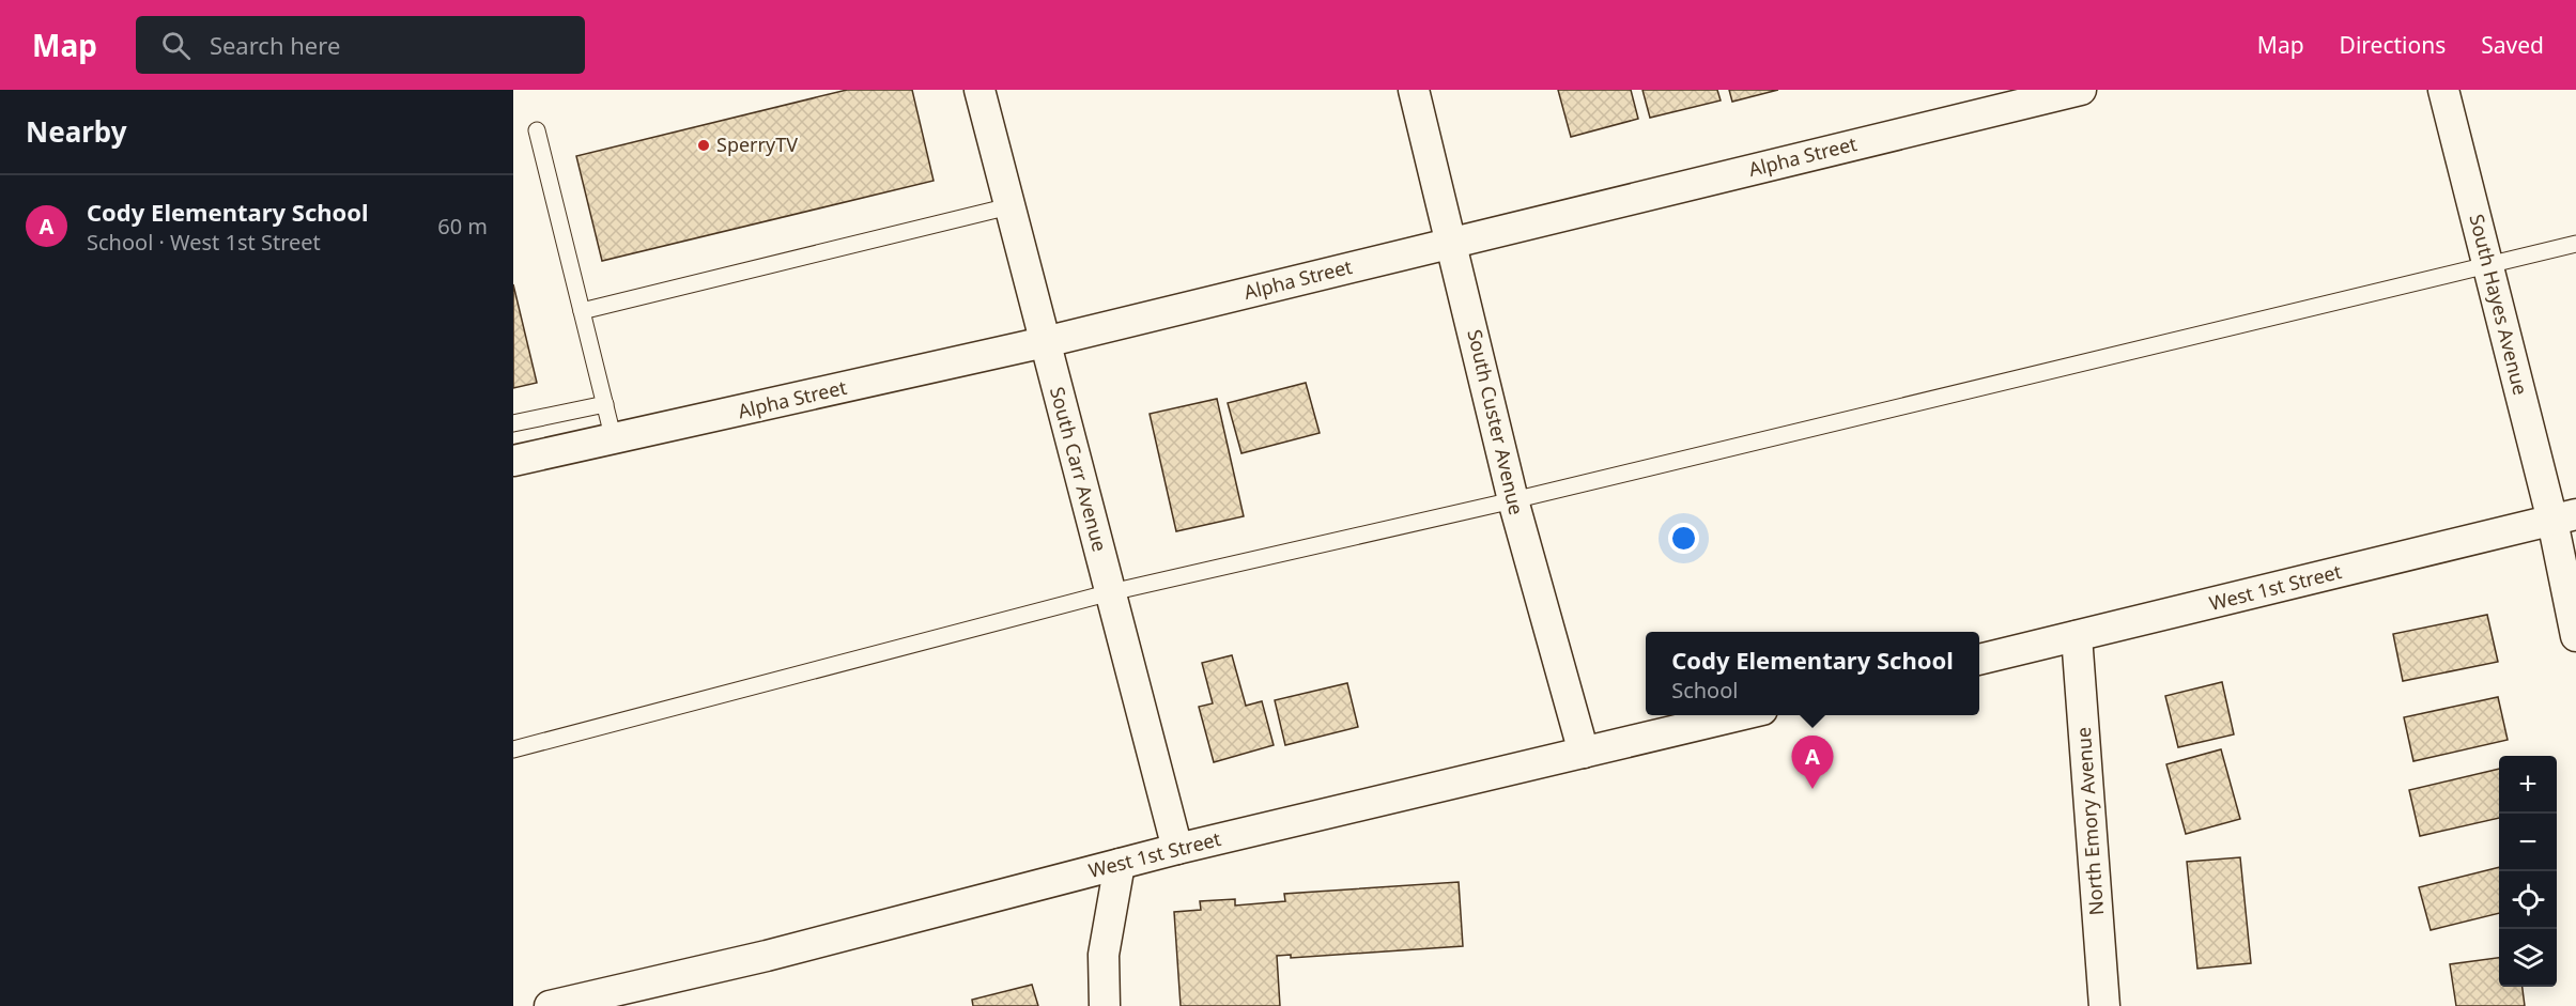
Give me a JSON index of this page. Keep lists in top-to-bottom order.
{
  "streets": {
    "street": [
      "Alpha Street",
      "South Hayes Avenue",
      "South Custer Avenue",
      "South Carr Avenue",
      "West 1st Street",
      "North Emory Avenue"
    ]
  },
  "crossings": [
    ["Alpha Street", "South Custer Avenue"],
    ["Alpha Street", "South Carr Avenue"],
    ["South Hayes Avenue", "West 1st Street"],
    ["South Custer Avenue", "West 1st Street"],
    ["South Carr Avenue", "West 1st Street"],
    ["West 1st Street", "North Emory Avenue"]
  ],
  "places": ["SperryTV"],
  "page": {
    "header": "Map",
    "search": "Search here",
    "nav": ["Map", "Directions", "Saved"],
    "heading": "Nearby",
    "list": [
      {
        "mark": "A",
        "name": "Cody Elementary School",
        "note": "School · West 1st Street",
        "value": "60 m"
      }
    ],
    "popup": ["Cody Elementary School", "School"],
    "pins": "A",
    "map_buttons": ["+", "−"]
  }
}
